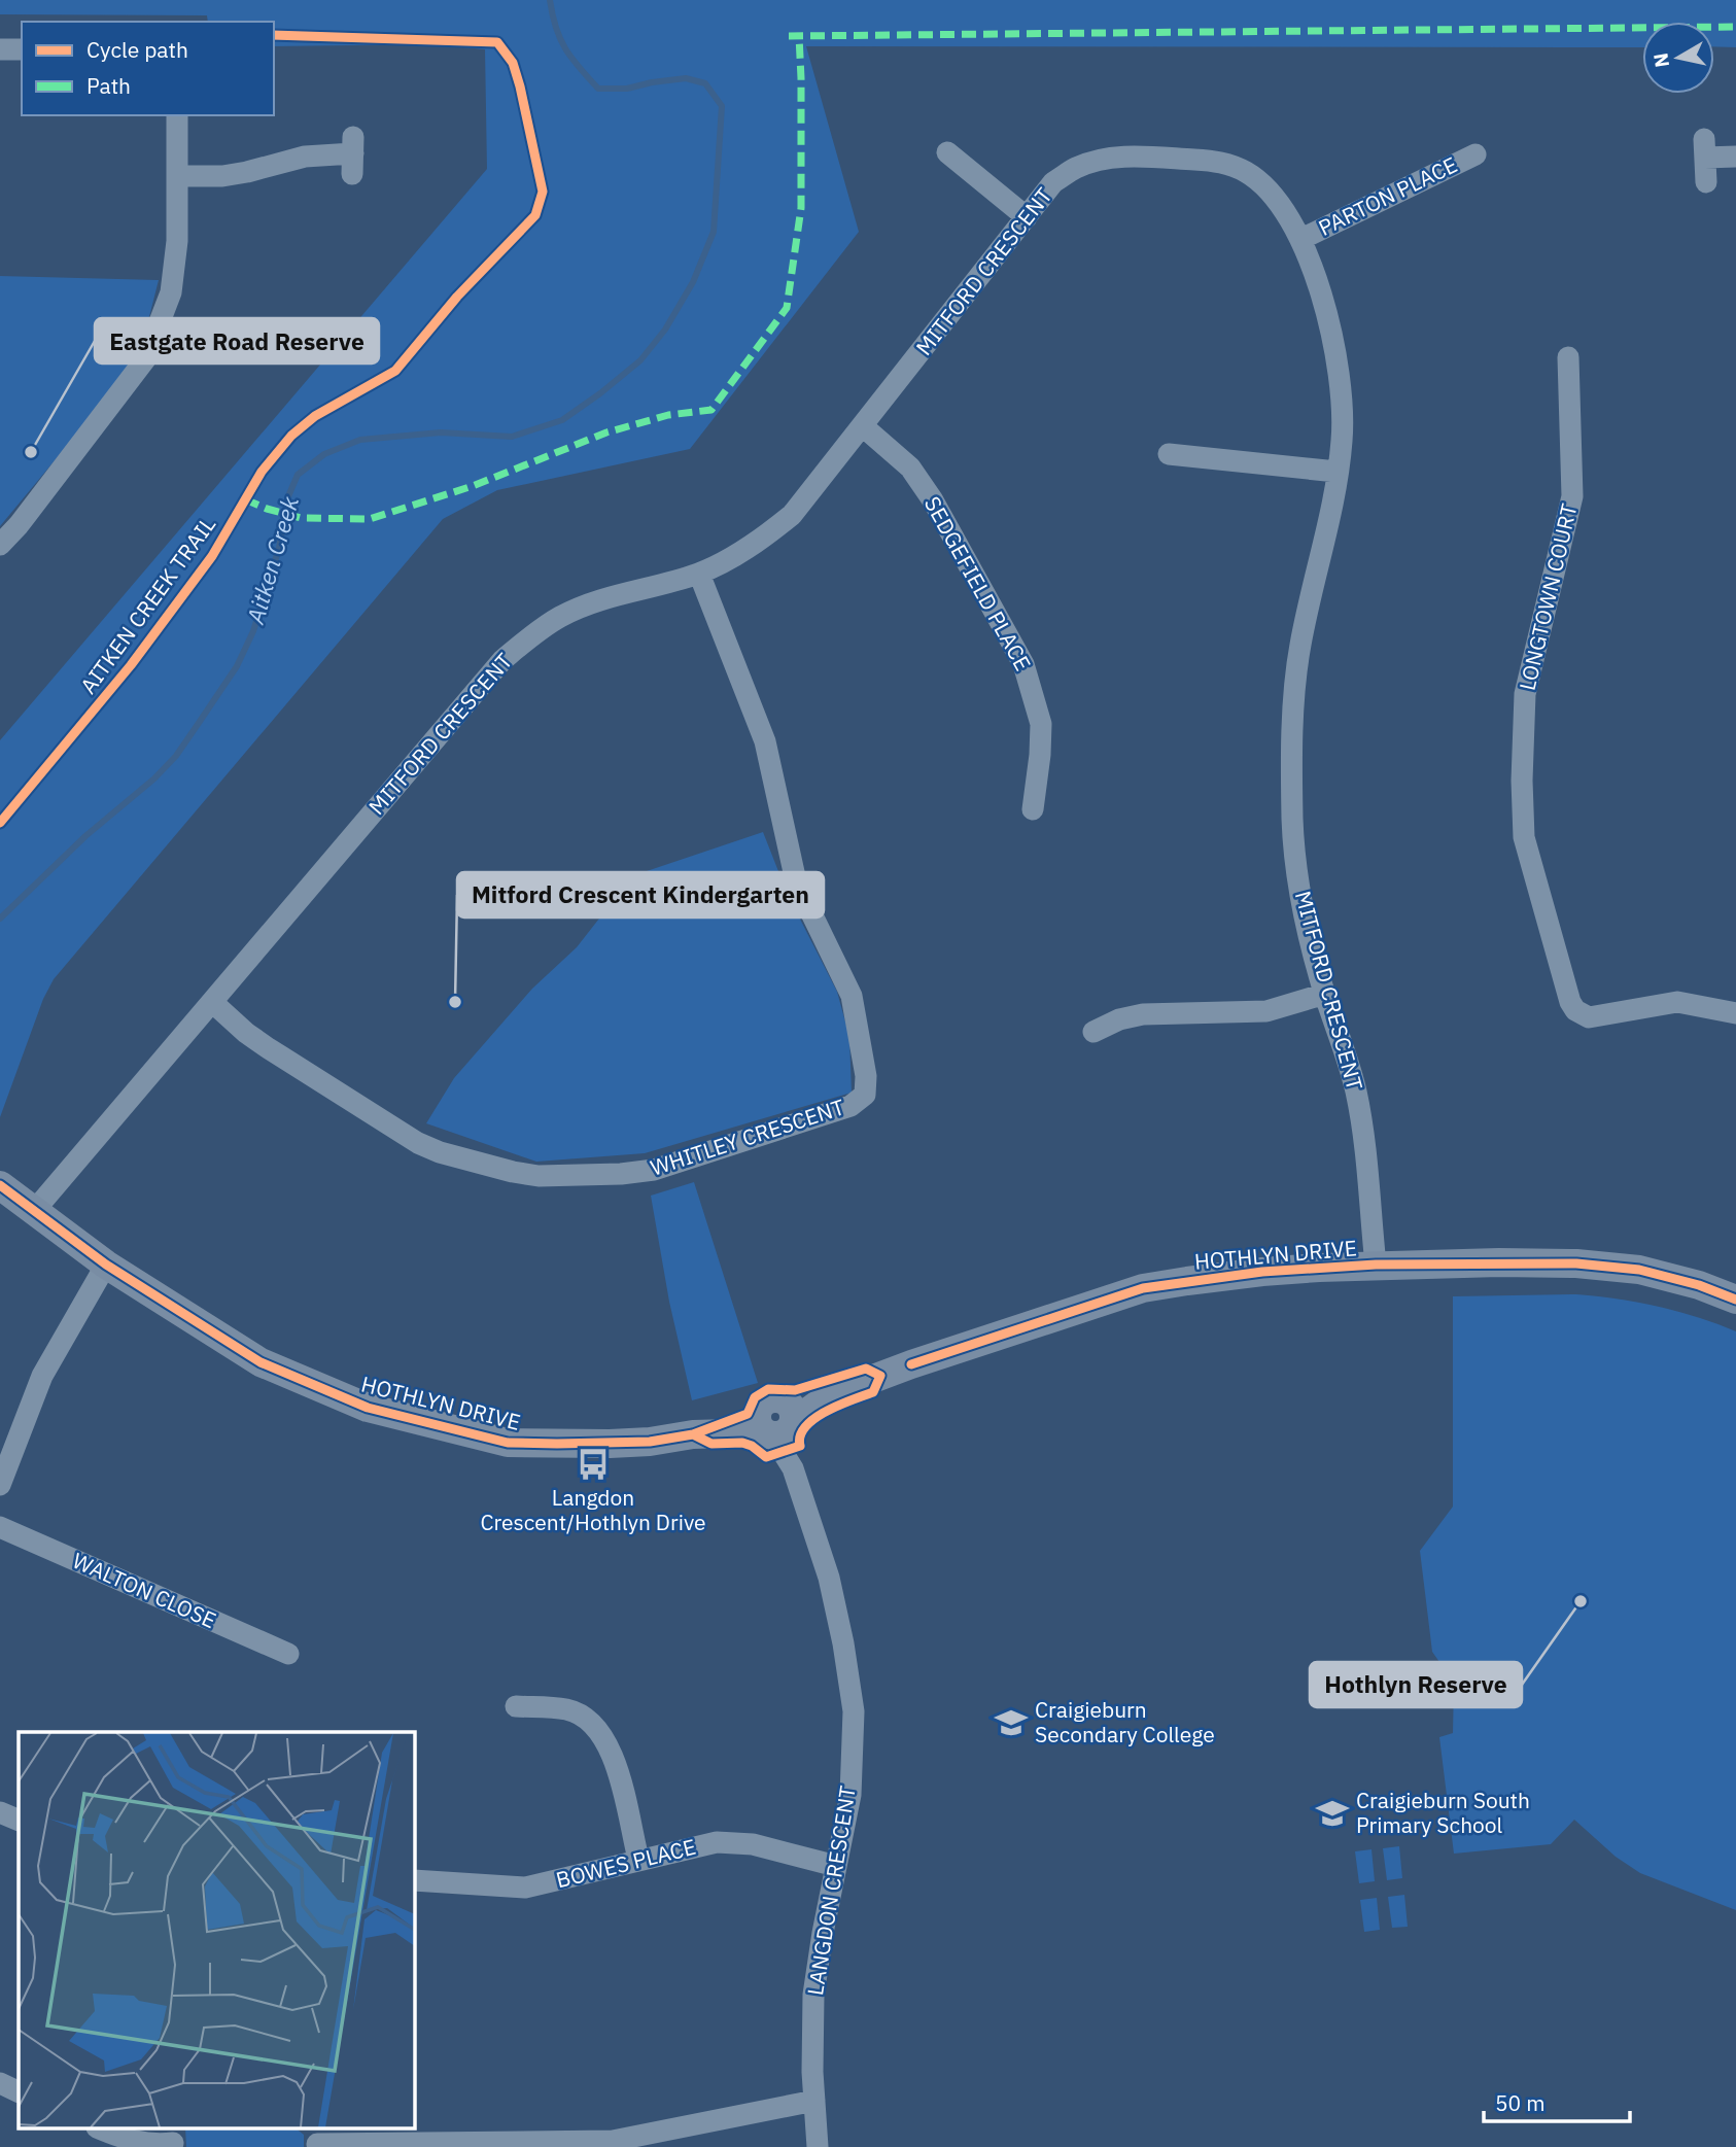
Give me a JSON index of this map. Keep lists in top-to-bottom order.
{
  "streets": {
    "street": [
      "PARTON PLACE",
      "MITFORD CRESCENT",
      "SEDGEFIELD PLACE",
      "LONGTOWN COURT",
      "WHITLEY CRESCENT",
      "HOTHLYN DRIVE",
      "WALTON CLOSE",
      "BOWES PLACE",
      "LANGDON CRESCENT"
    ],
    "cycle path": ["AITKEN CREEK TRAIL"]
  },
  "crossings": [
    ["PARTON PLACE", "MITFORD CRESCENT"],
    ["MITFORD CRESCENT", "SEDGEFIELD PLACE"],
    ["MITFORD CRESCENT", "WHITLEY CRESCENT"],
    ["MITFORD CRESCENT", "HOTHLYN DRIVE"],
    ["HOTHLYN DRIVE", "LANGDON CRESCENT"],
    ["BOWES PLACE", "LANGDON CRESCENT"]
  ],
  "water": ["Aitken Creek"],
  "places": {
    "other": ["Eastgate Road Reserve", "Mitford Crescent Kindergarten", "Hothlyn Reserve"],
    "bus stop": ["Langdon Crescent/Hothlyn Drive"],
    "school or university": ["Craigieburn Secondary College", "Craigieburn South Primary School"]
  },
  "legend": ["Cycle path", "Path"],
  "scale_bar": "50 m",
  "north": "left"
}
